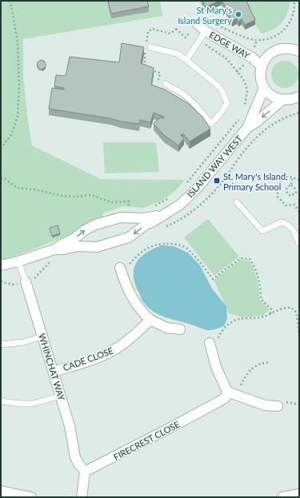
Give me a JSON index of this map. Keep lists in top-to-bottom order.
{
  "streets": {
    "street": [
      "EDGE WAY",
      "ISLAND WAY WEST",
      "CADE CLOSE",
      "WHINCHAT WAY",
      "FIRECREST CLOSE"
    ]
  },
  "crossings": [
    ["ISLAND WAY WEST", "WHINCHAT WAY"],
    ["CADE CLOSE", "WHINCHAT WAY"],
    ["WHINCHAT WAY", "FIRECREST CLOSE"]
  ],
  "places": {
    "other": ["St Mary's Island Surgery"],
    "transit": ["St. Mary's Island, Primary School"]
  }
}
